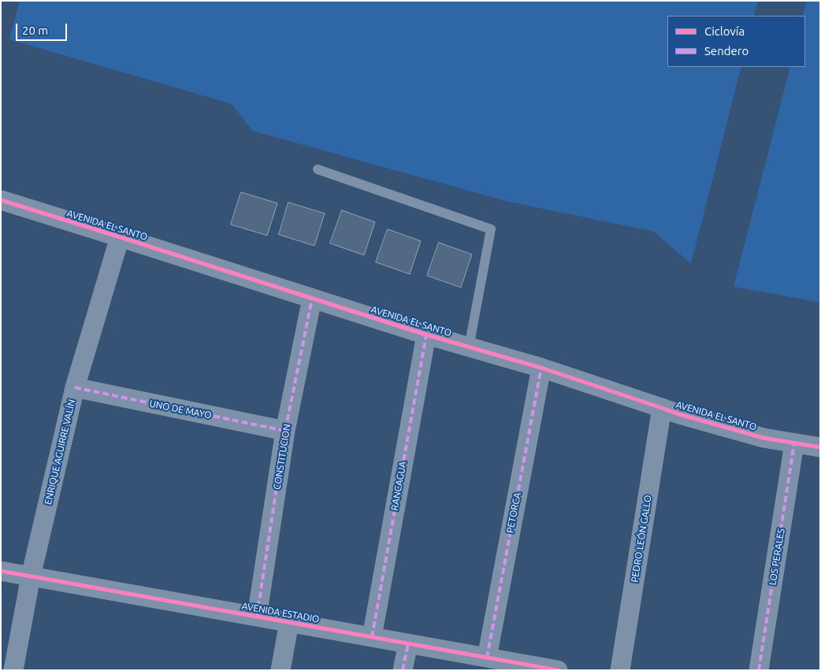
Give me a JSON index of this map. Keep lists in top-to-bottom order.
{
  "streets": {
    "street": [
      "AVENIDA EL SANTO",
      "UNO DE MAYO",
      "ENRIQUE AGUIRRE VALÍN",
      "CONSTITUCION",
      "RANCAGUA",
      "PETORCA",
      "PEDRO LEÓN GALLO",
      "LOS PERALES",
      "AVENIDA ESTADIO"
    ]
  },
  "crossings": [
    ["AVENIDA EL SANTO", "ENRIQUE AGUIRRE VALÍN"],
    ["AVENIDA EL SANTO", "CONSTITUCION"],
    ["AVENIDA EL SANTO", "RANCAGUA"],
    ["AVENIDA EL SANTO", "PETORCA"],
    ["AVENIDA EL SANTO", "PEDRO LEÓN GALLO"],
    ["AVENIDA EL SANTO", "LOS PERALES"],
    ["UNO DE MAYO", "ENRIQUE AGUIRRE VALÍN"],
    ["UNO DE MAYO", "CONSTITUCION"],
    ["ENRIQUE AGUIRRE VALÍN", "AVENIDA ESTADIO"],
    ["CONSTITUCION", "AVENIDA ESTADIO"],
    ["RANCAGUA", "AVENIDA ESTADIO"],
    ["PETORCA", "AVENIDA ESTADIO"]
  ],
  "legend": ["Ciclovía", "Sendero"],
  "scale_bar": "20 m"
}
